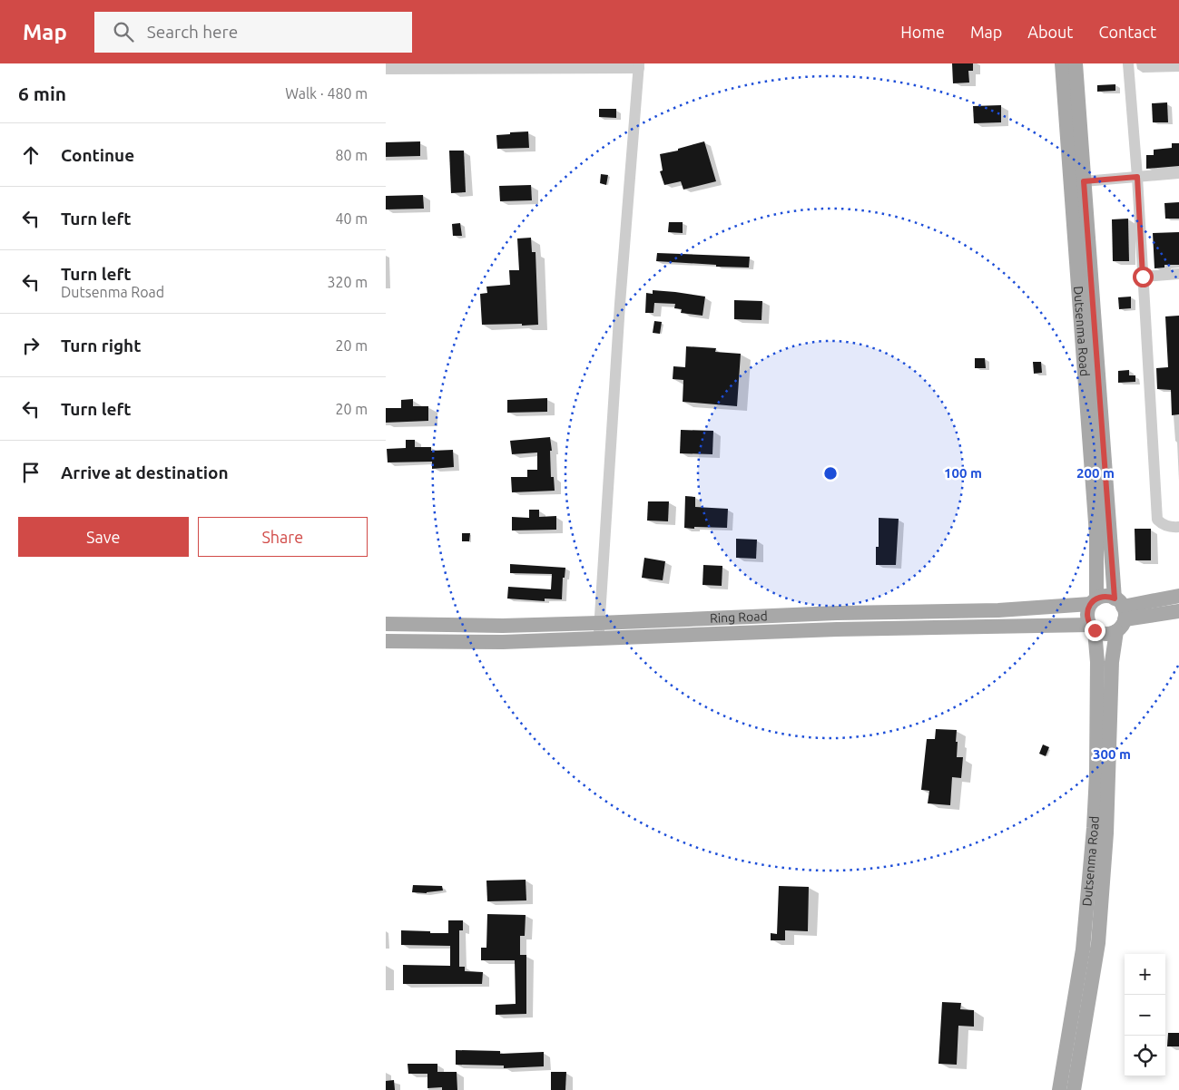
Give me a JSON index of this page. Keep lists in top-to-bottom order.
{
  "streets": {
    "main road": ["Dutsenma Road", "Ring Road"]
  },
  "crossings": [
    ["Dutsenma Road", "Ring Road"]
  ],
  "page": {
    "header": "Map",
    "search": "Search here",
    "nav": [
      "Home",
      "Map",
      "About",
      "Contact"
    ],
    "heading": ["6 min", "Walk · 480 m"],
    "list": [
      ["Continue", "80 m"],
      ["Turn left", "40 m"],
      ["Turn left", "Dutsenma Road", "320 m"],
      ["Turn right", "20 m"],
      ["Turn left", "20 m"],
      "Arrive at destination"
    ],
    "buttons": ["Save", "Share"],
    "map_buttons": ["+", "−"]
  },
  "rings": ["100 m", "200 m", "300 m"]
}
